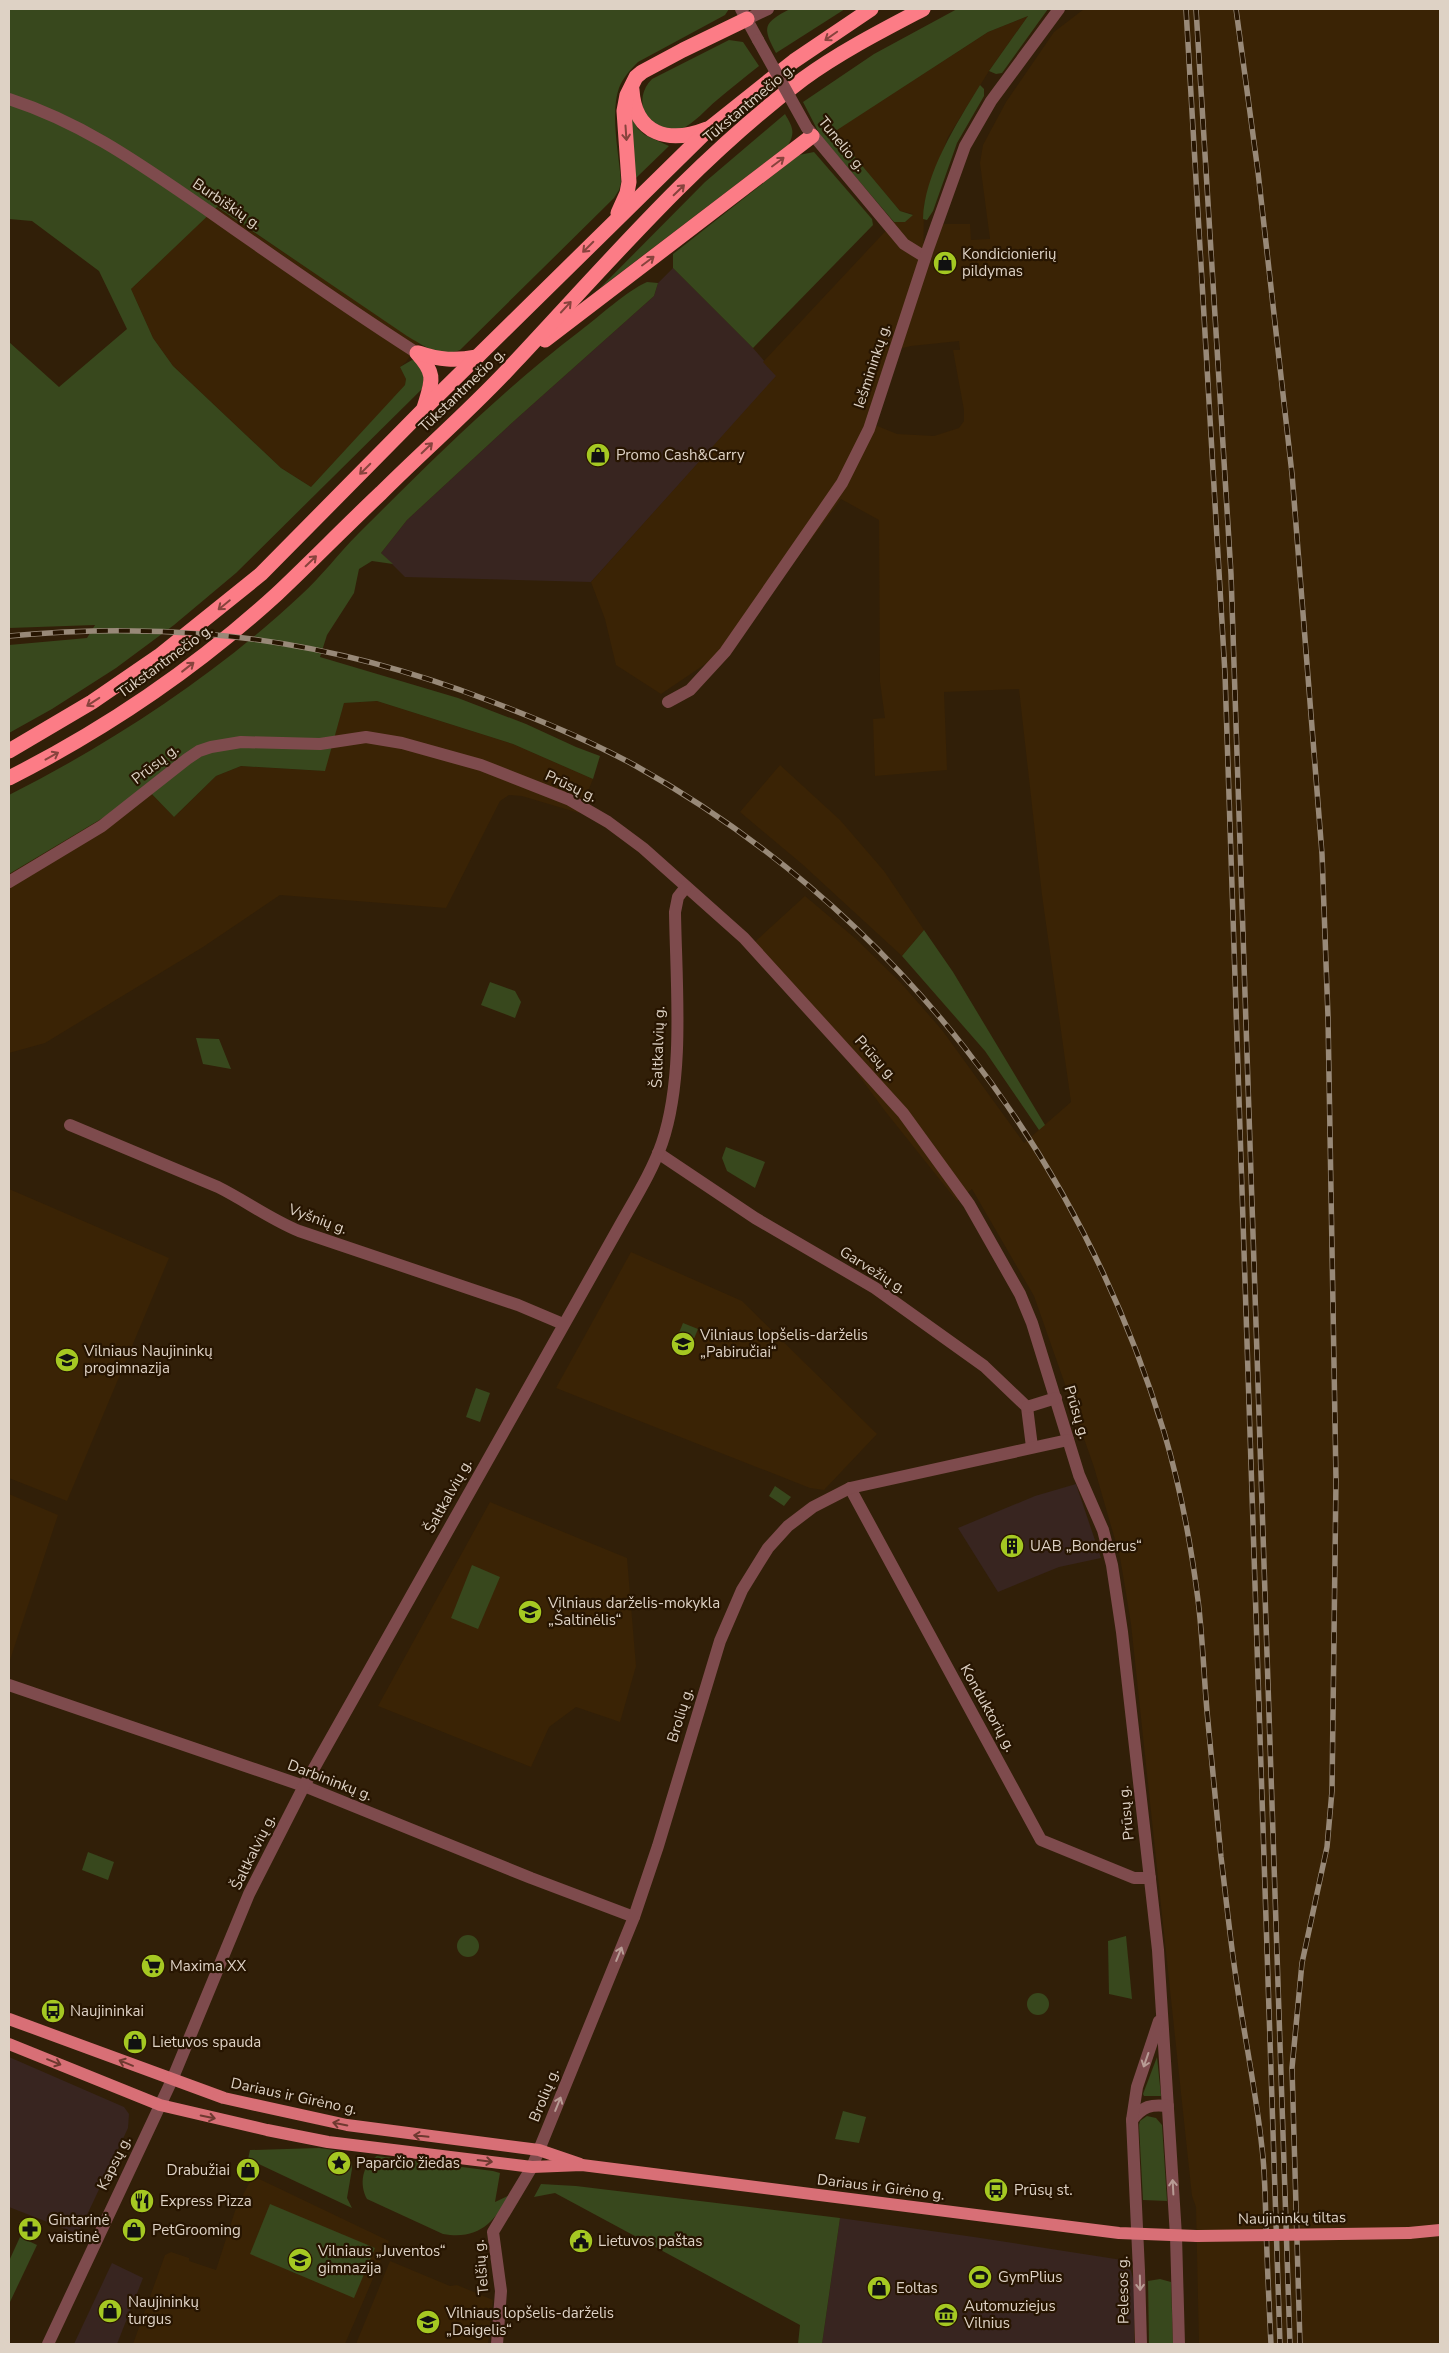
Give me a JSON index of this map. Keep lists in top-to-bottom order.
{
  "streets": {
    "highway": ["Tūkstantmečio g."],
    "main road": ["Dariaus ir Girėno g.", "Naujininkų tiltas"],
    "street": [
      "Tunelio g.",
      "Burbiškių g.",
      "Iešmininkų g.",
      "Prūsų g.",
      "Šaltkalvių g.",
      "Vyšnių g.",
      "Garvežių g.",
      "Konduktorių g.",
      "Brolių g.",
      "Darbininkų g.",
      "Kapsų g.",
      "Telšių g.",
      "Pelesos g."
    ]
  },
  "crossings": [
    ["Tunelio g.", "Iešmininkų g."],
    ["Prūsų g.", "Šaltkalvių g."],
    ["Prūsų g.", "Konduktorių g."],
    ["Prūsų g.", "Brolių g."],
    ["Prūsų g.", "Dariaus ir Girėno g."],
    ["Prūsų g.", "Naujininkų tiltas"],
    ["Prūsų g.", "Pelesos g."],
    ["Šaltkalvių g.", "Vyšnių g."],
    ["Šaltkalvių g.", "Garvežių g."],
    ["Šaltkalvių g.", "Darbininkų g."],
    ["Šaltkalvių g.", "Dariaus ir Girėno g."],
    ["Šaltkalvių g.", "Kapsų g."],
    ["Konduktorių g.", "Brolių g."],
    ["Brolių g.", "Darbininkų g."],
    ["Brolių g.", "Dariaus ir Girėno g."],
    ["Brolių g.", "Telšių g."],
    ["Dariaus ir Girėno g.", "Kapsų g."],
    ["Dariaus ir Girėno g.", "Naujininkų tiltas"],
    ["Dariaus ir Girėno g.", "Telšių g."],
    ["Dariaus ir Girėno g.", "Pelesos g."]
  ],
  "places": {
    "shop": [
      "Kondicionierių pildymas",
      "Promo Cash&Carry",
      "Lietuvos spauda",
      "Drabužiai",
      "PetGrooming",
      "Eoltas",
      "Naujininkų turgus"
    ],
    "school or university": [
      "Vilniaus lopšelis-darželis „Pabiručiai“",
      "Vilniaus Naujininkų progimnazija",
      "Vilniaus darželis-mokykla „Šaltinėlis“",
      "Vilniaus „Juventos“ gimnazija",
      "Vilniaus lopšelis-darželis „Daigelis“"
    ],
    "building": ["UAB „Bonderus“"],
    "supermarket": ["Maxima XX"],
    "bus stop": ["Naujininkai", "Prūsų st."],
    "place": ["Paparčio žiedas"],
    "restaurant": ["Express Pizza"],
    "pharmacy": ["Gintarinė vaistinė"],
    "public building": ["Lietuvos paštas"],
    "sports": ["GymPlius"],
    "museum": ["Automuziejus Vilnius"]
  }
}
